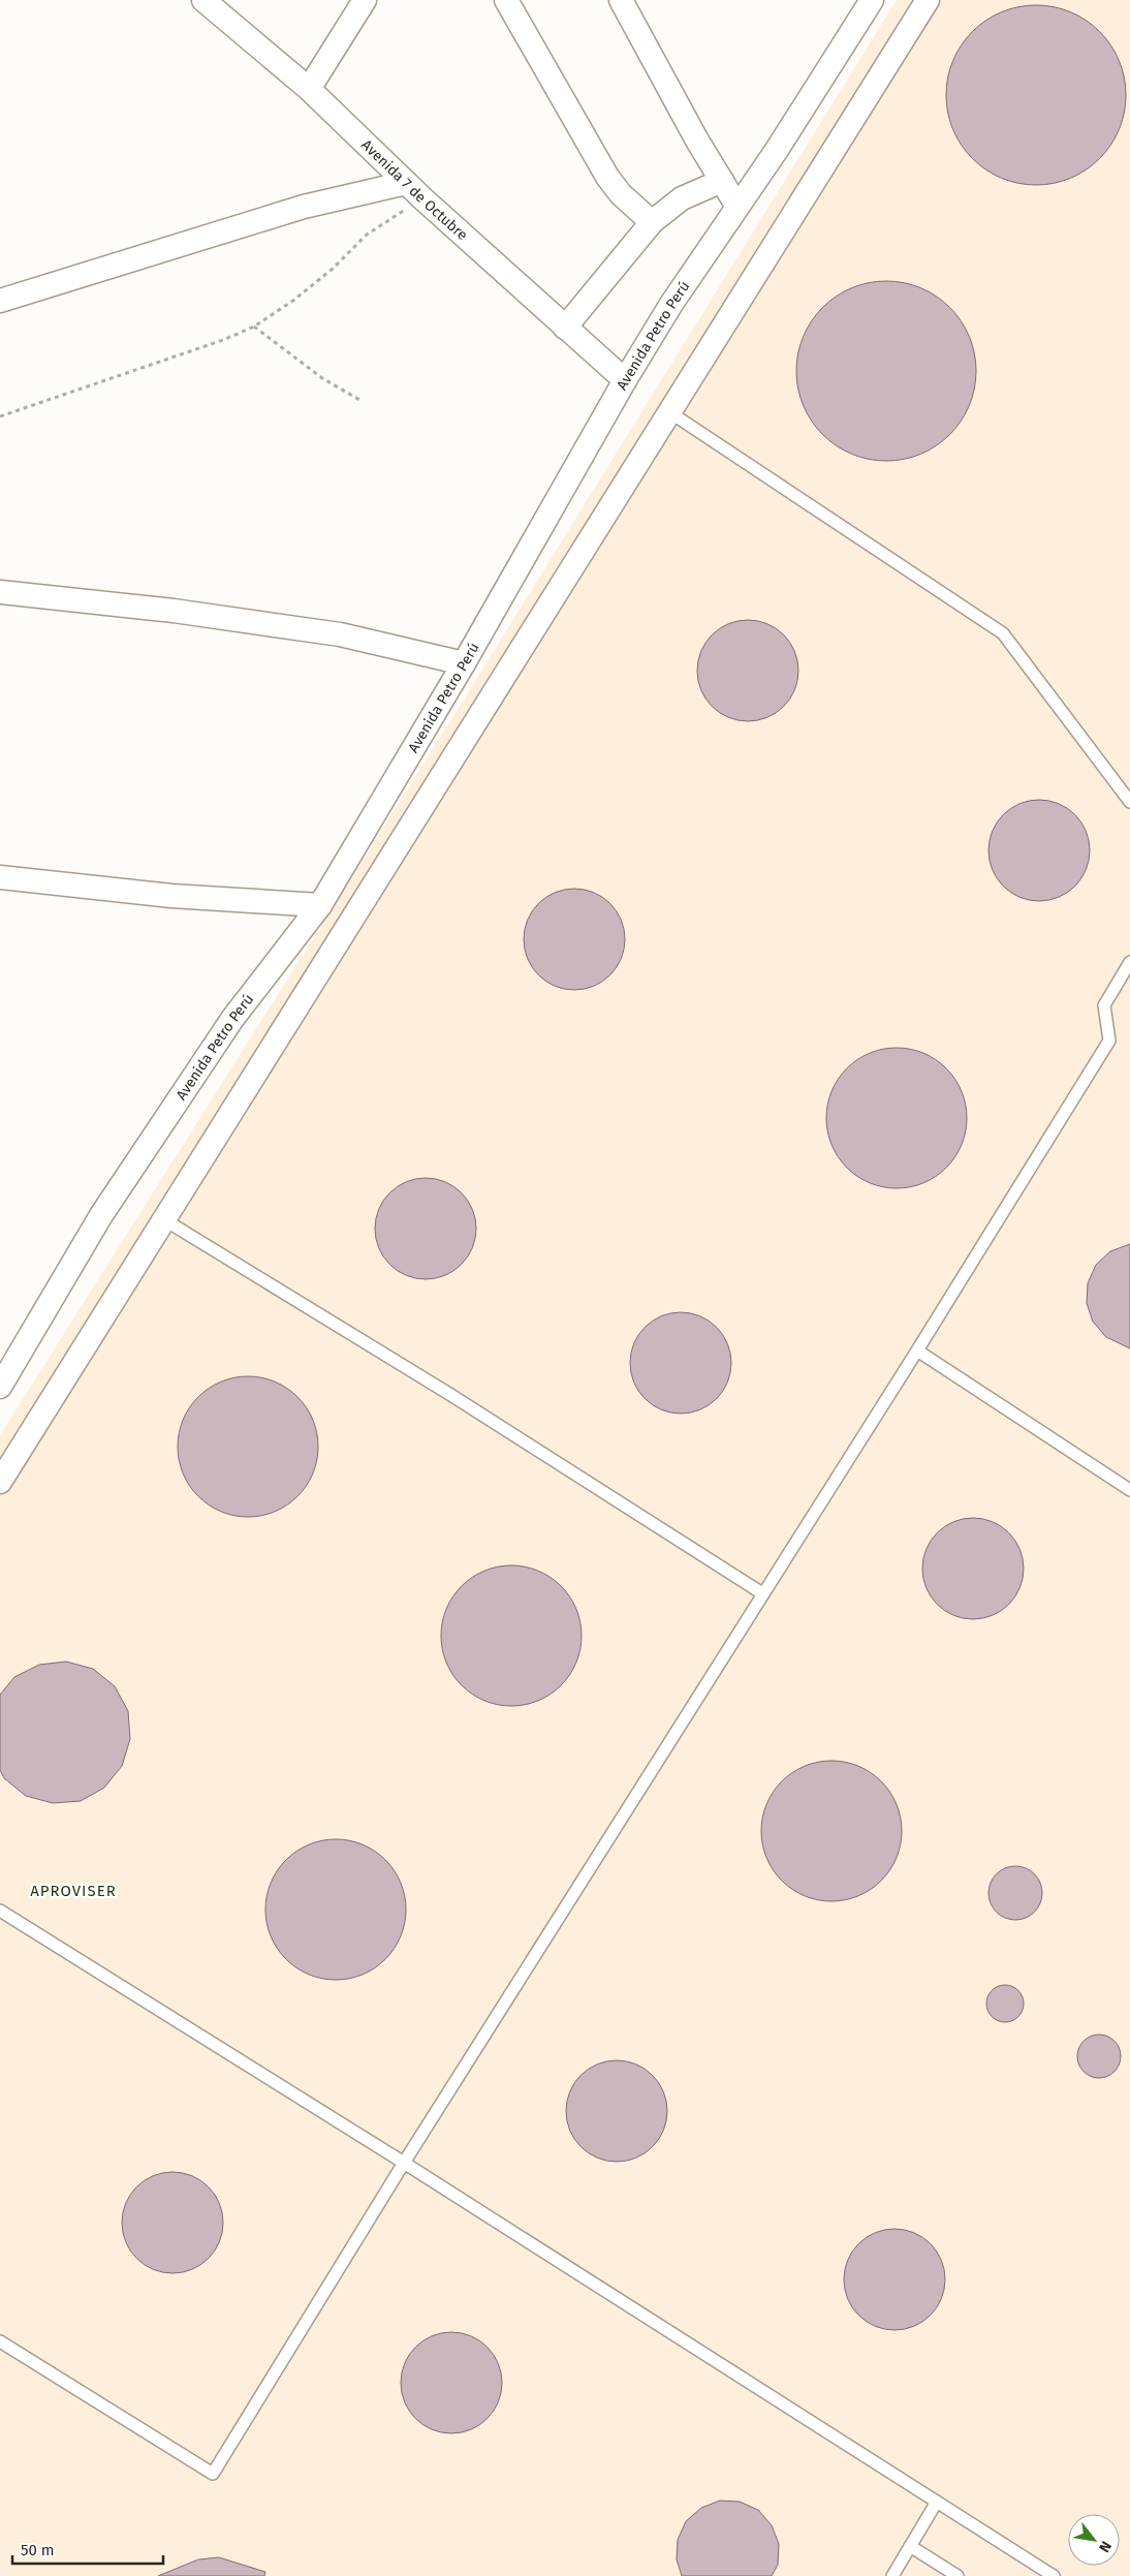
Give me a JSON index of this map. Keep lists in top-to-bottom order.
{
  "streets": {
    "street": ["Avenida 7 de Octubre", "Avenida Petro Perú"]
  },
  "crossings": [
    ["Avenida 7 de Octubre", "Avenida Petro Perú"]
  ],
  "districts": ["APROVISER"],
  "scale_bar": "50 m",
  "north": "bottom right"
}
